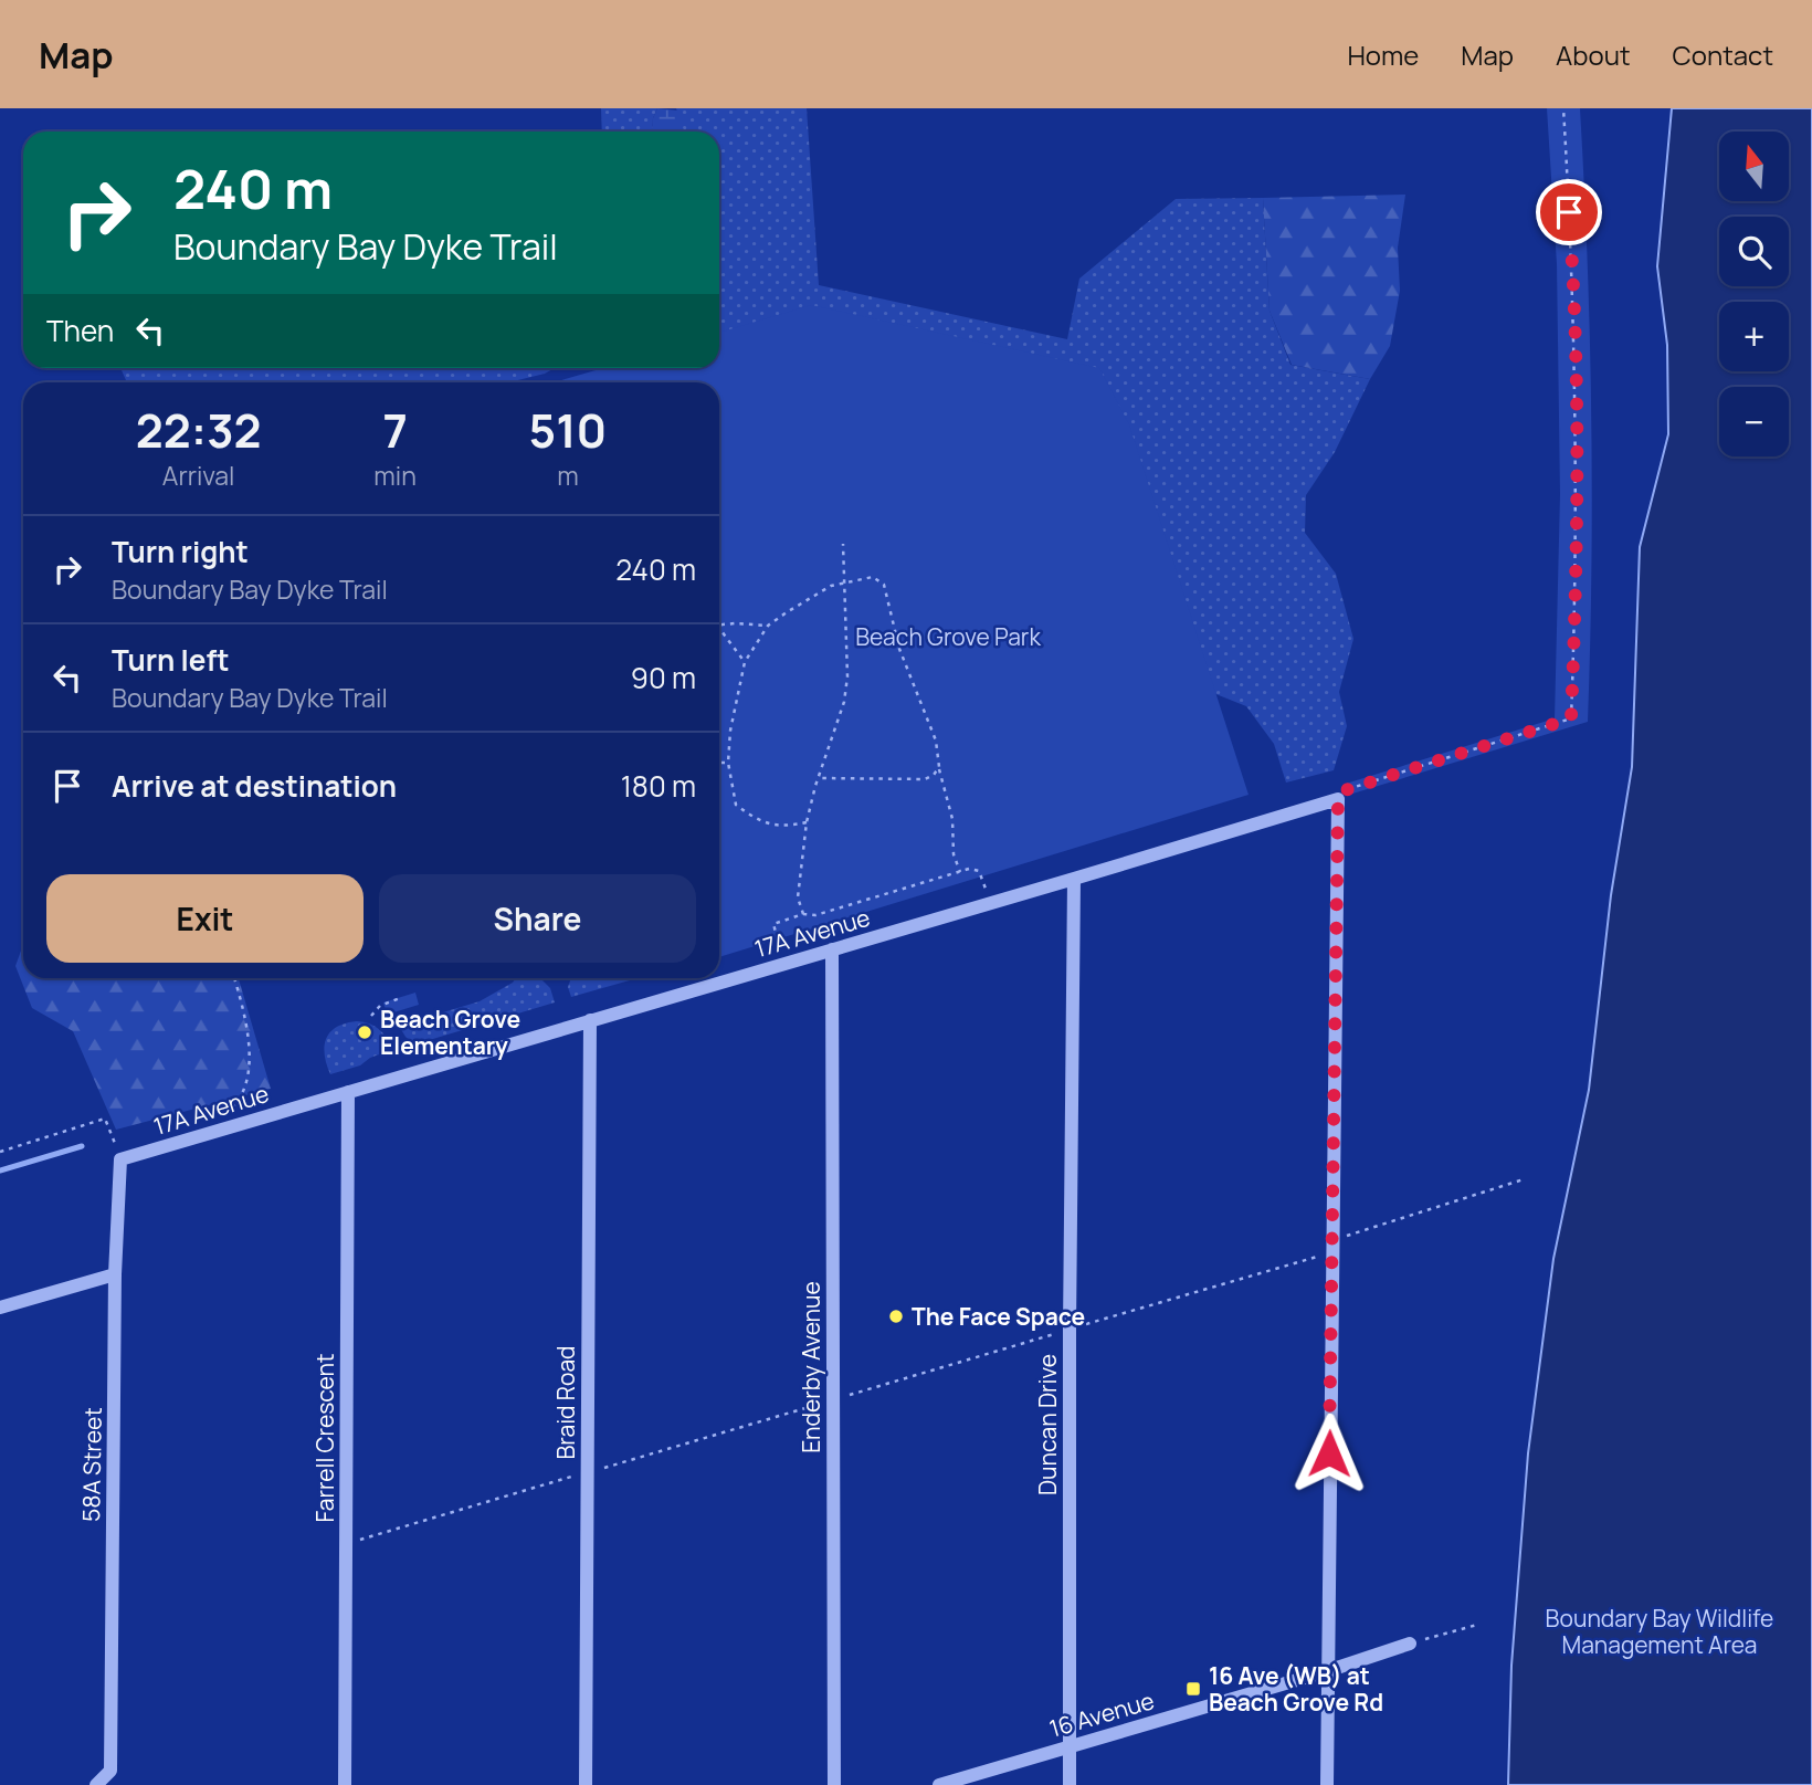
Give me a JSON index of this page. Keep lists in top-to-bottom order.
{
  "streets": {
    "street": [
      "17A Avenue",
      "Enderby Avenue",
      "Braid Road",
      "Duncan Drive",
      "Farrell Crescent",
      "58A Street",
      "16 Avenue"
    ]
  },
  "crossings": [
    ["17A Avenue", "Enderby Avenue"],
    ["17A Avenue", "Braid Road"],
    ["17A Avenue", "Duncan Drive"],
    ["17A Avenue", "Farrell Crescent"],
    ["17A Avenue", "58A Street"],
    ["Duncan Drive", "16 Avenue"]
  ],
  "parks": ["Beach Grove Park", "Boundary Bay Wildlife Management Area"],
  "places": {
    "other": ["Beach Grove Elementary", "The Face Space"],
    "transit": ["16 Ave (WB) at Beach Grove Rd"]
  },
  "north": "top",
  "page": {
    "header": "Map",
    "nav": [
      "Home",
      "Map",
      "About",
      "Contact"
    ],
    "map_buttons": ["+", "−"],
    "turn": ["240 m", "Boundary Bay Dyke Trail"],
    "then": "Then",
    "eta": [
      "22:32",
      "Arrival",
      "7",
      "min",
      "510",
      "m"
    ],
    "list": [
      {
        "name": "Turn right",
        "note": "Boundary Bay Dyke Trail",
        "value": "240 m"
      },
      {
        "name": "Turn left",
        "note": "Boundary Bay Dyke Trail",
        "value": "90 m"
      },
      {
        "name": "Arrive at destination",
        "value": "180 m"
      }
    ],
    "buttons": ["Exit", "Share"]
  }
}
